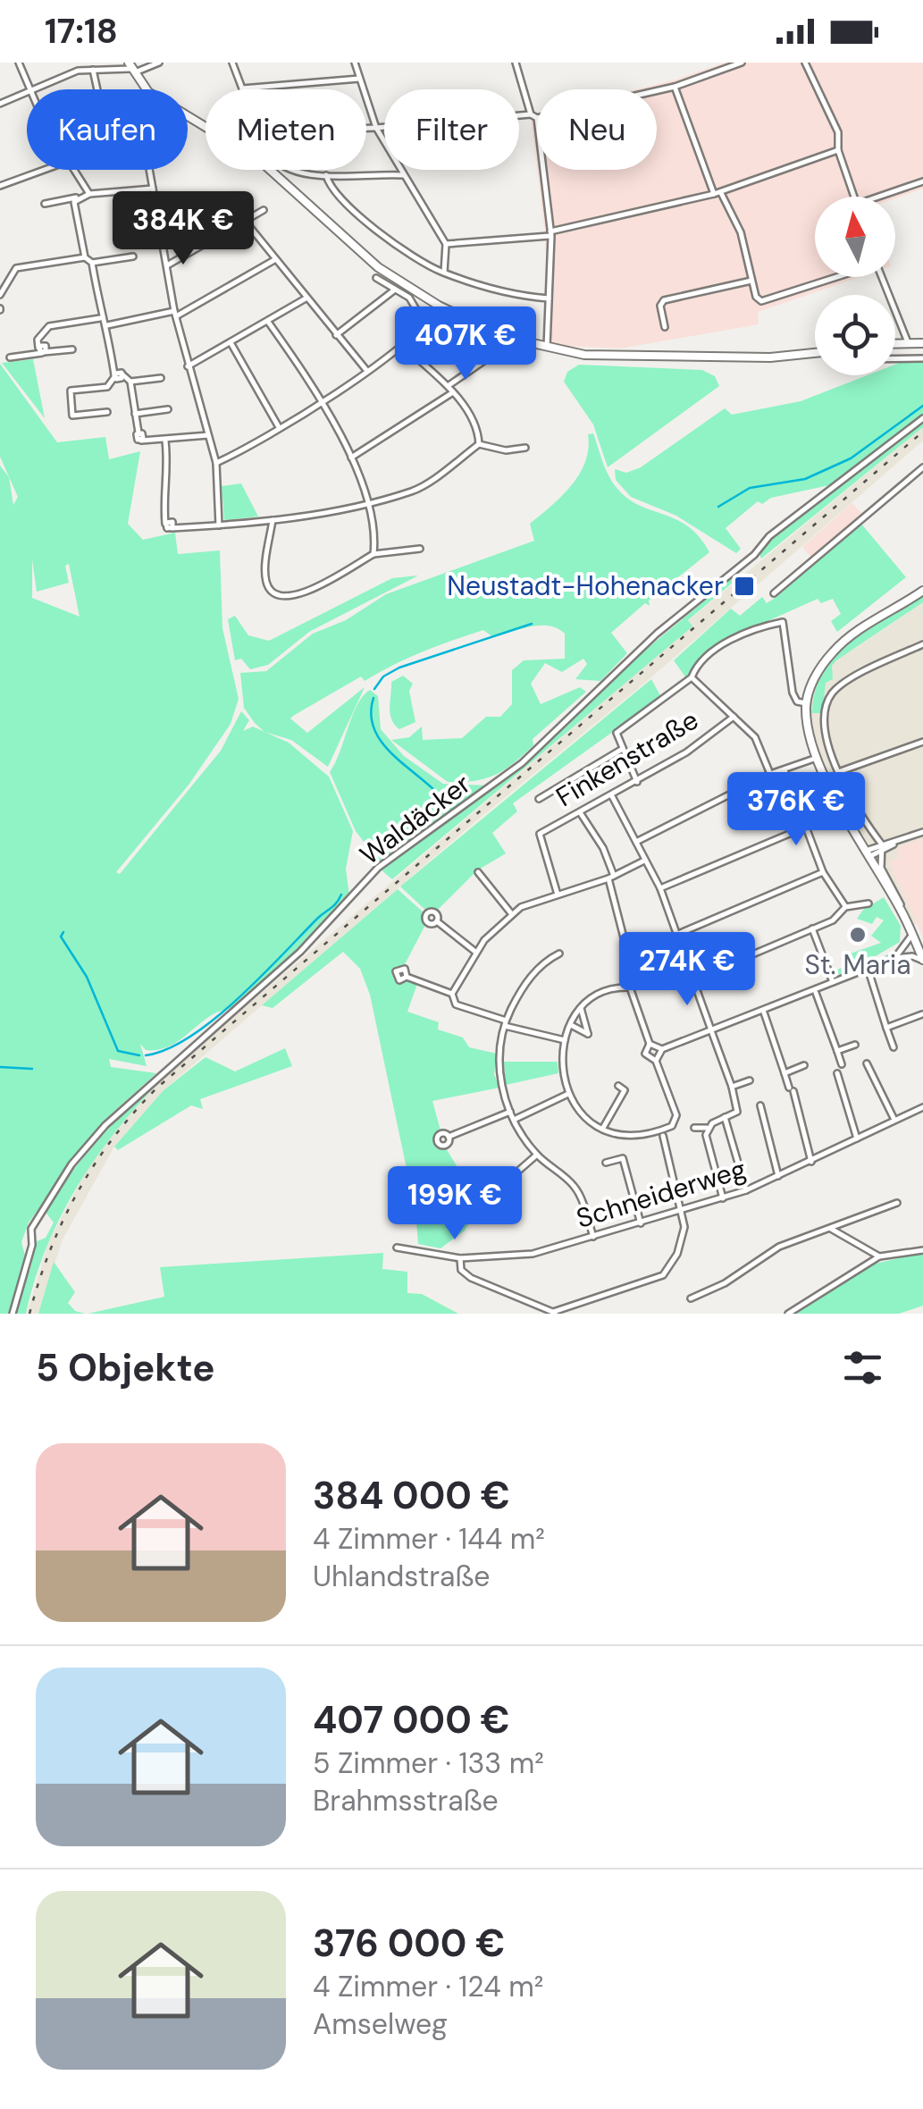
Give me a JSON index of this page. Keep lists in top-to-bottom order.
{
  "streets": {
    "street": ["Finkenstraße", "Waldäcker", "Schneiderweg"]
  },
  "places": {
    "transit": ["Neustadt-Hohenacker"],
    "other": ["St. Maria"]
  },
  "north": "top",
  "page": {
    "status": "17:18",
    "chip": [
      "Kaufen",
      "Mieten",
      "Filter",
      "Neu"
    ],
    "price": [
      "384K €",
      "407K €",
      "376K €",
      "274K €",
      "199K €"
    ],
    "heading": "5 Objekte",
    "list": [
      {
        "name": "384 000 €",
        "note": "4 Zimmer · 144 m² · Uhlandstraße"
      },
      {
        "name": "407 000 €",
        "note": "5 Zimmer · 133 m² · Brahmsstraße"
      },
      {
        "name": "376 000 €",
        "note": "4 Zimmer · 124 m² · Amselweg"
      }
    ]
  }
}
